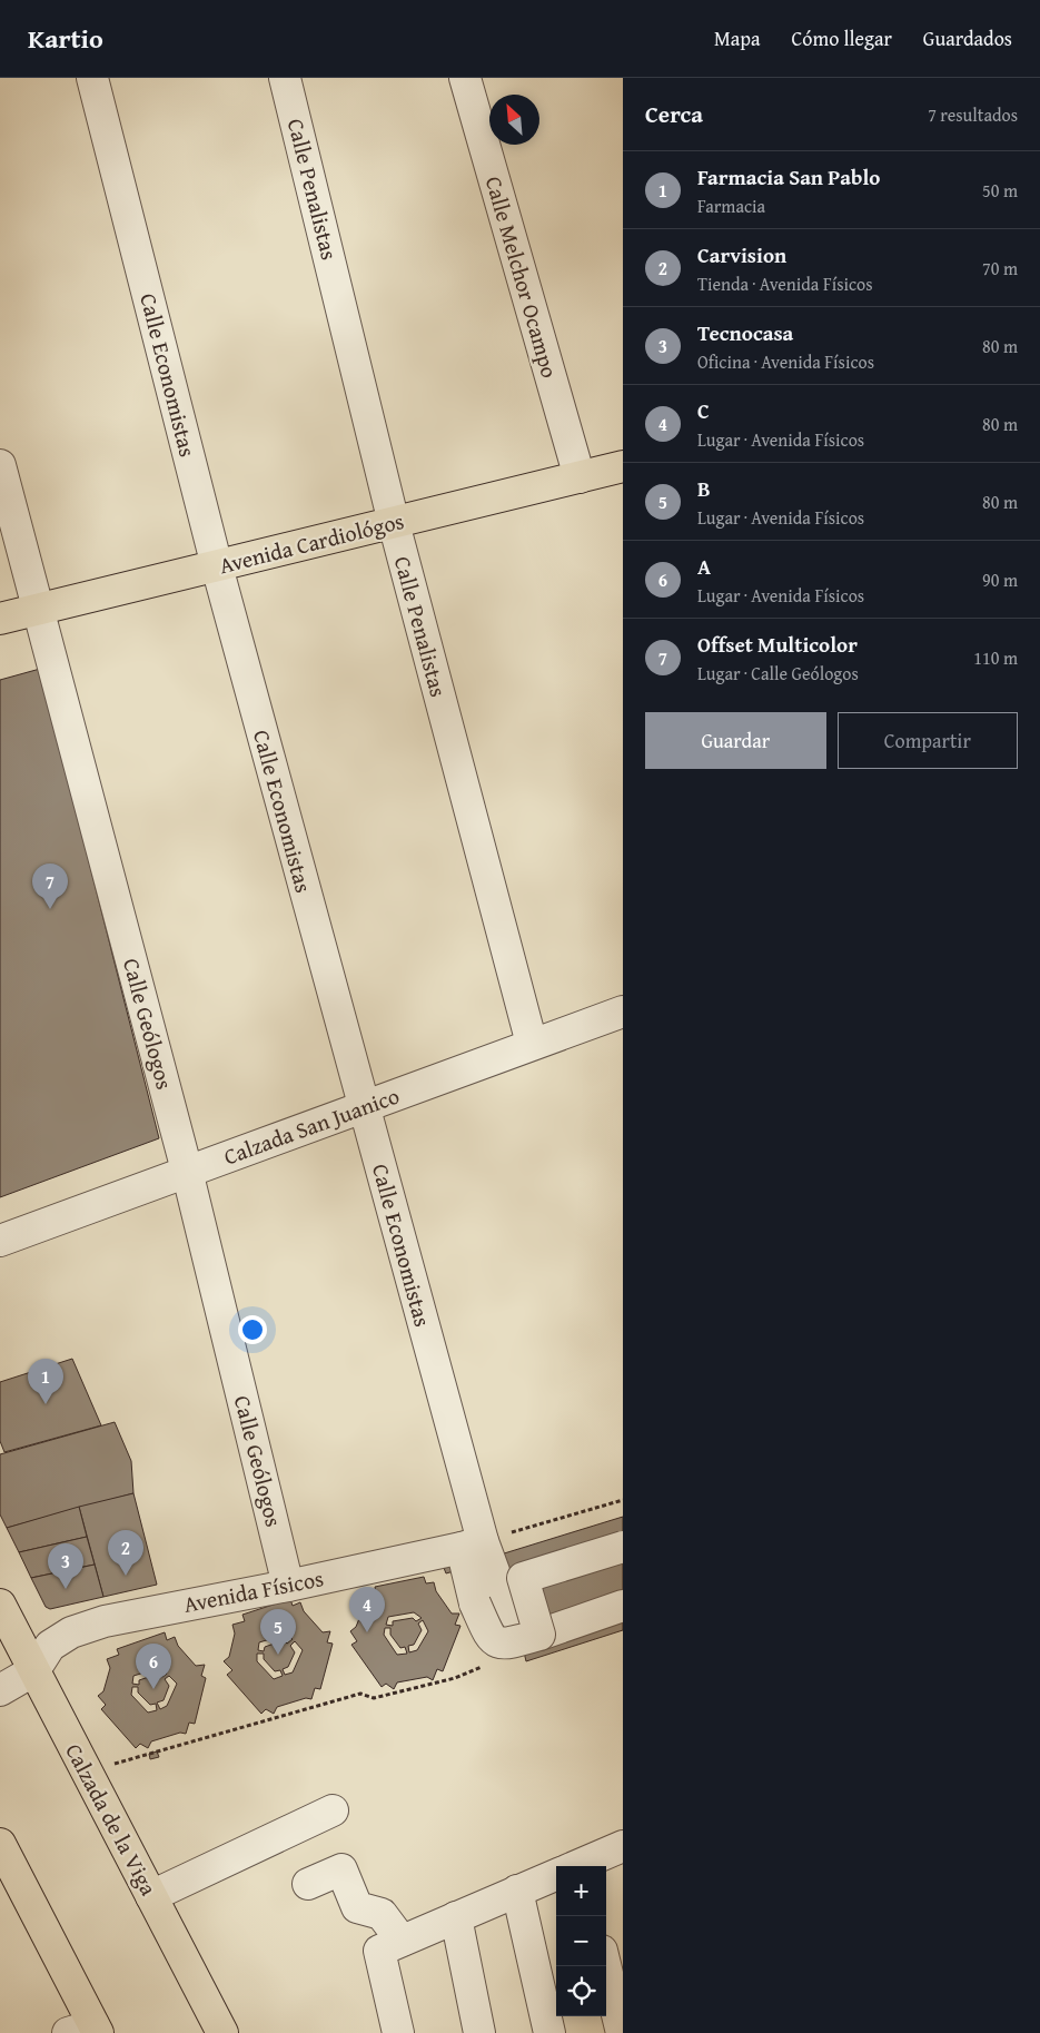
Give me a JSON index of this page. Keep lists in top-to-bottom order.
{
  "streets": {
    "main road": ["Avenida Cardiológos", "Calzada de la Viga"],
    "street": [
      "Calle Penalistas",
      "Calle Melchor Ocampo",
      "Calle Economistas",
      "Calle Geólogos",
      "Calzada San Juanico",
      "Avenida Físicos"
    ]
  },
  "crossings": [
    ["Calle Penalistas", "Avenida Cardiológos"],
    ["Calle Penalistas", "Calzada San Juanico"],
    ["Calle Melchor Ocampo", "Avenida Cardiológos"],
    ["Calle Economistas", "Avenida Cardiológos"],
    ["Calle Economistas", "Calzada San Juanico"],
    ["Calle Economistas", "Avenida Físicos"],
    ["Avenida Cardiológos", "Calle Geólogos"],
    ["Calle Geólogos", "Calzada San Juanico"],
    ["Calle Geólogos", "Avenida Físicos"],
    ["Avenida Físicos", "Calzada de la Viga"]
  ],
  "north": "top left",
  "page": {
    "header": "Kartio",
    "nav": ["Mapa", "Cómo llegar", "Guardados"],
    "heading": ["Cerca", "7 resultados"],
    "list": [
      {
        "mark": "1",
        "name": "Farmacia San Pablo",
        "note": "Farmacia",
        "value": "50 m"
      },
      {
        "mark": "2",
        "name": "Carvision",
        "note": "Tienda · Avenida Físicos",
        "value": "70 m"
      },
      {
        "mark": "3",
        "name": "Tecnocasa",
        "note": "Oficina · Avenida Físicos",
        "value": "80 m"
      },
      {
        "mark": "4",
        "name": "C",
        "note": "Lugar · Avenida Físicos",
        "value": "80 m"
      },
      {
        "mark": "5",
        "name": "B",
        "note": "Lugar · Avenida Físicos",
        "value": "80 m"
      },
      {
        "mark": "6",
        "name": "A",
        "note": "Lugar · Avenida Físicos",
        "value": "90 m"
      },
      {
        "mark": "7",
        "name": "Offset Multicolor",
        "note": "Lugar · Calle Geólogos",
        "value": "110 m"
      }
    ],
    "buttons": ["Guardar", "Compartir"],
    "pins": [
      "7",
      "1",
      "2",
      "3",
      "4",
      "5",
      "6"
    ],
    "map_buttons": ["+", "−"]
  }
}
